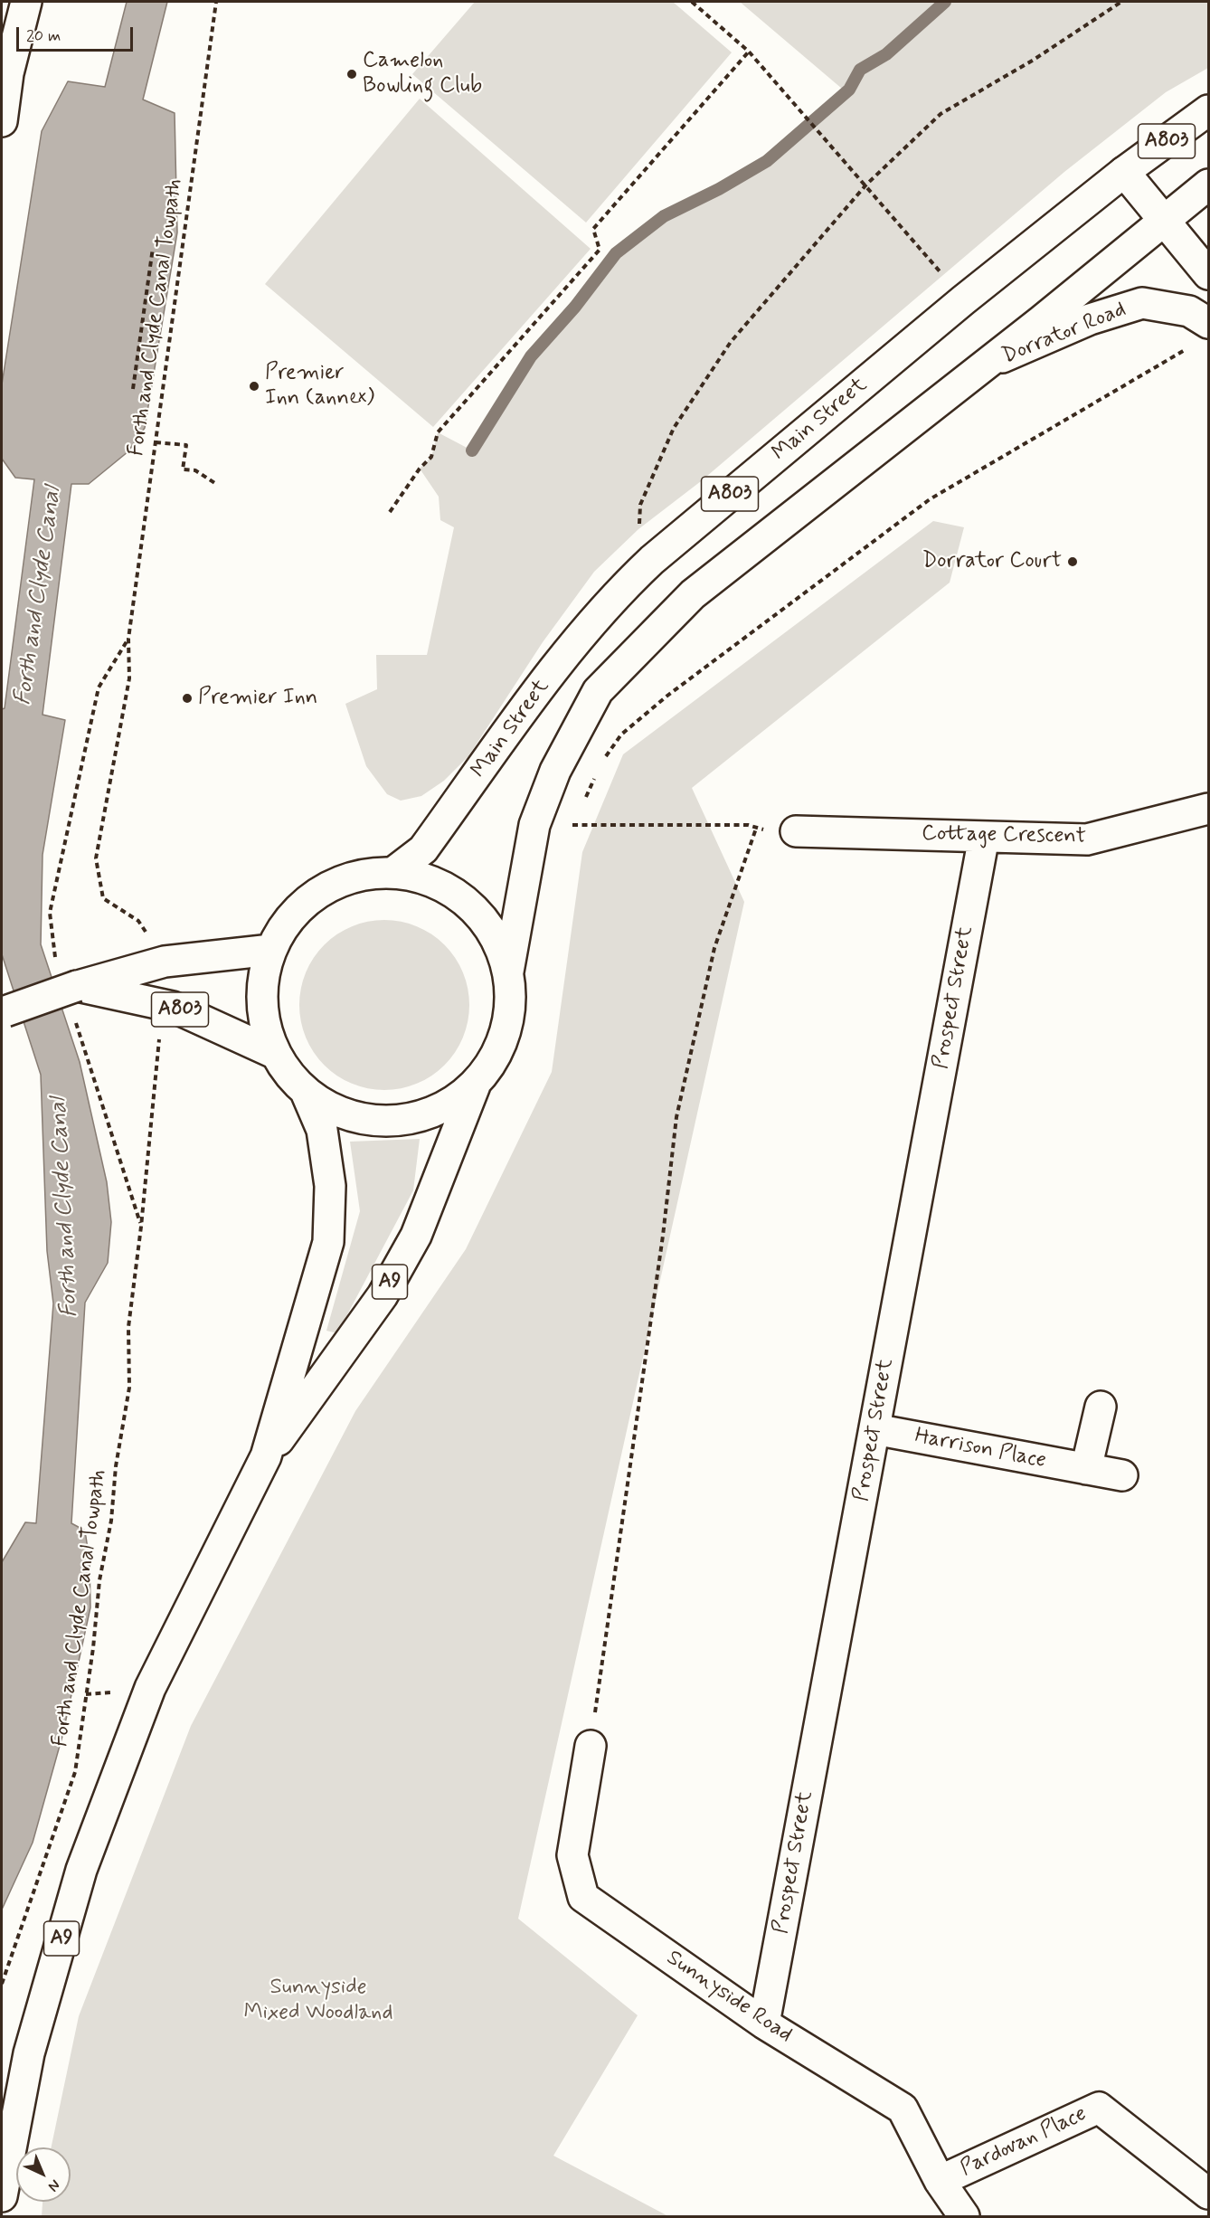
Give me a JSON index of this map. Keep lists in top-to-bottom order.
{
  "streets": {
    "main road": [
      "A803",
      "Dorrator Road",
      "Main Street",
      "Cottage Crescent",
      "Prospect Street",
      "A9",
      "Harrison Place",
      "Sunnyside Road",
      "Pardovan Place"
    ],
    "path": ["Forth and Clyde Canal Towpath"]
  },
  "crossings": [
    ["A803", "Forth and Clyde Canal Towpath"],
    ["A803", "Dorrator Road"],
    ["Cottage Crescent", "Prospect Street"],
    ["Prospect Street", "Harrison Place"],
    ["Prospect Street", "Sunnyside Road"],
    ["Sunnyside Road", "Pardovan Place"]
  ],
  "water": ["Forth and Clyde Canal"],
  "parks": ["Sunnyside Mixed Woodland"],
  "places": [
    "Camelon Bowling Club",
    "Premier Inn (annex)",
    "Dorrator Court",
    "Premier Inn"
  ],
  "scale_bar": "20 m",
  "north": "bottom right"
}
